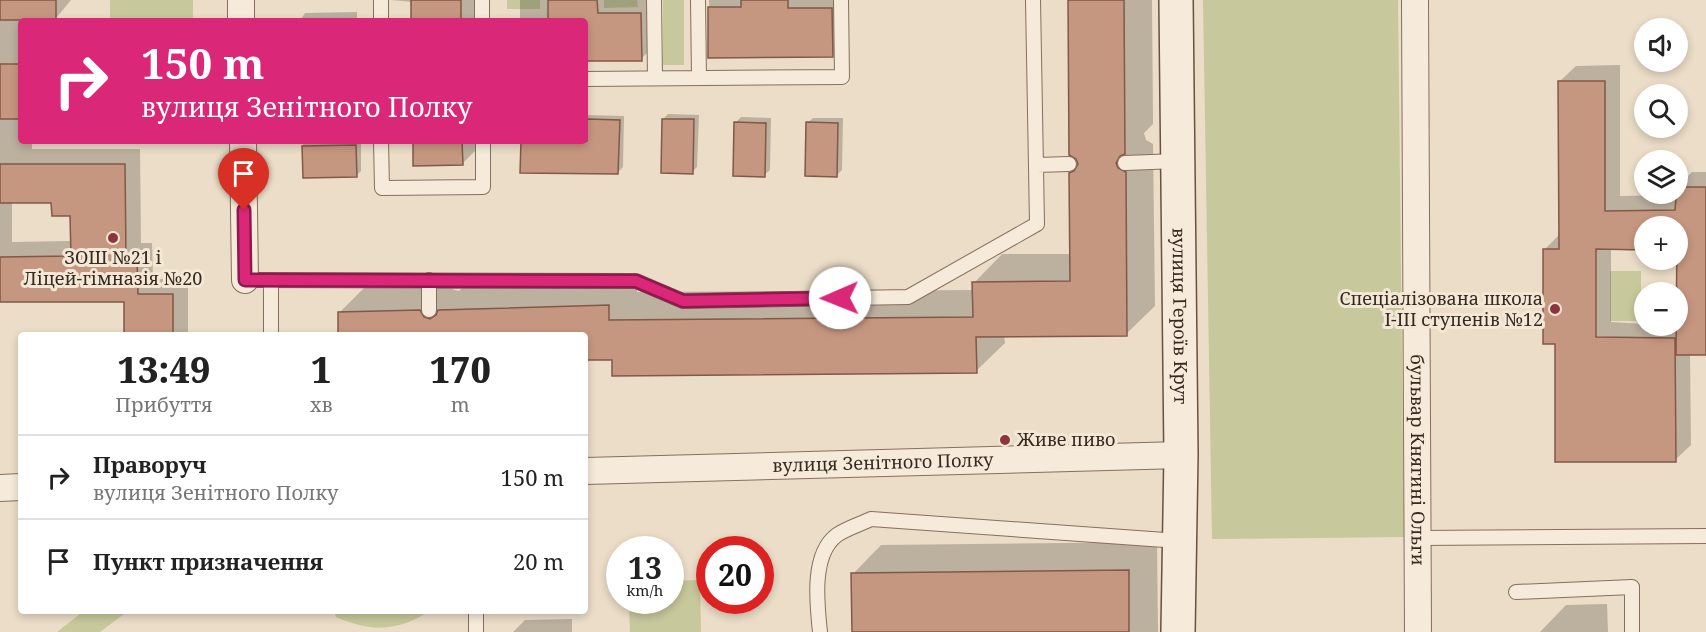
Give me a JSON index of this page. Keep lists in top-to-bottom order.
{
  "streets": {
    "street": ["вулиця Героїв Крут", "бульвар Княгині Ольги", "вулиця Зенітного Полку"]
  },
  "crossings": [
    ["вулиця Героїв Крут", "вулиця Зенітного Полку"]
  ],
  "places": ["ЗОШ №21 і Ліцей-гімназія №20", "Спеціалізована школа І-ІІІ ступенів №12", "Живе пиво"],
  "page": {
    "map_buttons": ["+", "−"],
    "turn": ["150 m", "вулиця Зенітного Полку"],
    "eta": [
      "13:49",
      "Прибуття",
      "1",
      "хв",
      "170",
      "m"
    ],
    "list": [
      {
        "name": "Праворуч",
        "note": "вулиця Зенітного Полку",
        "value": "150 m"
      },
      {
        "name": "Пункт призначення",
        "value": "20 m"
      }
    ],
    "speed": "13 km/h",
    "limit": "20"
  }
}
